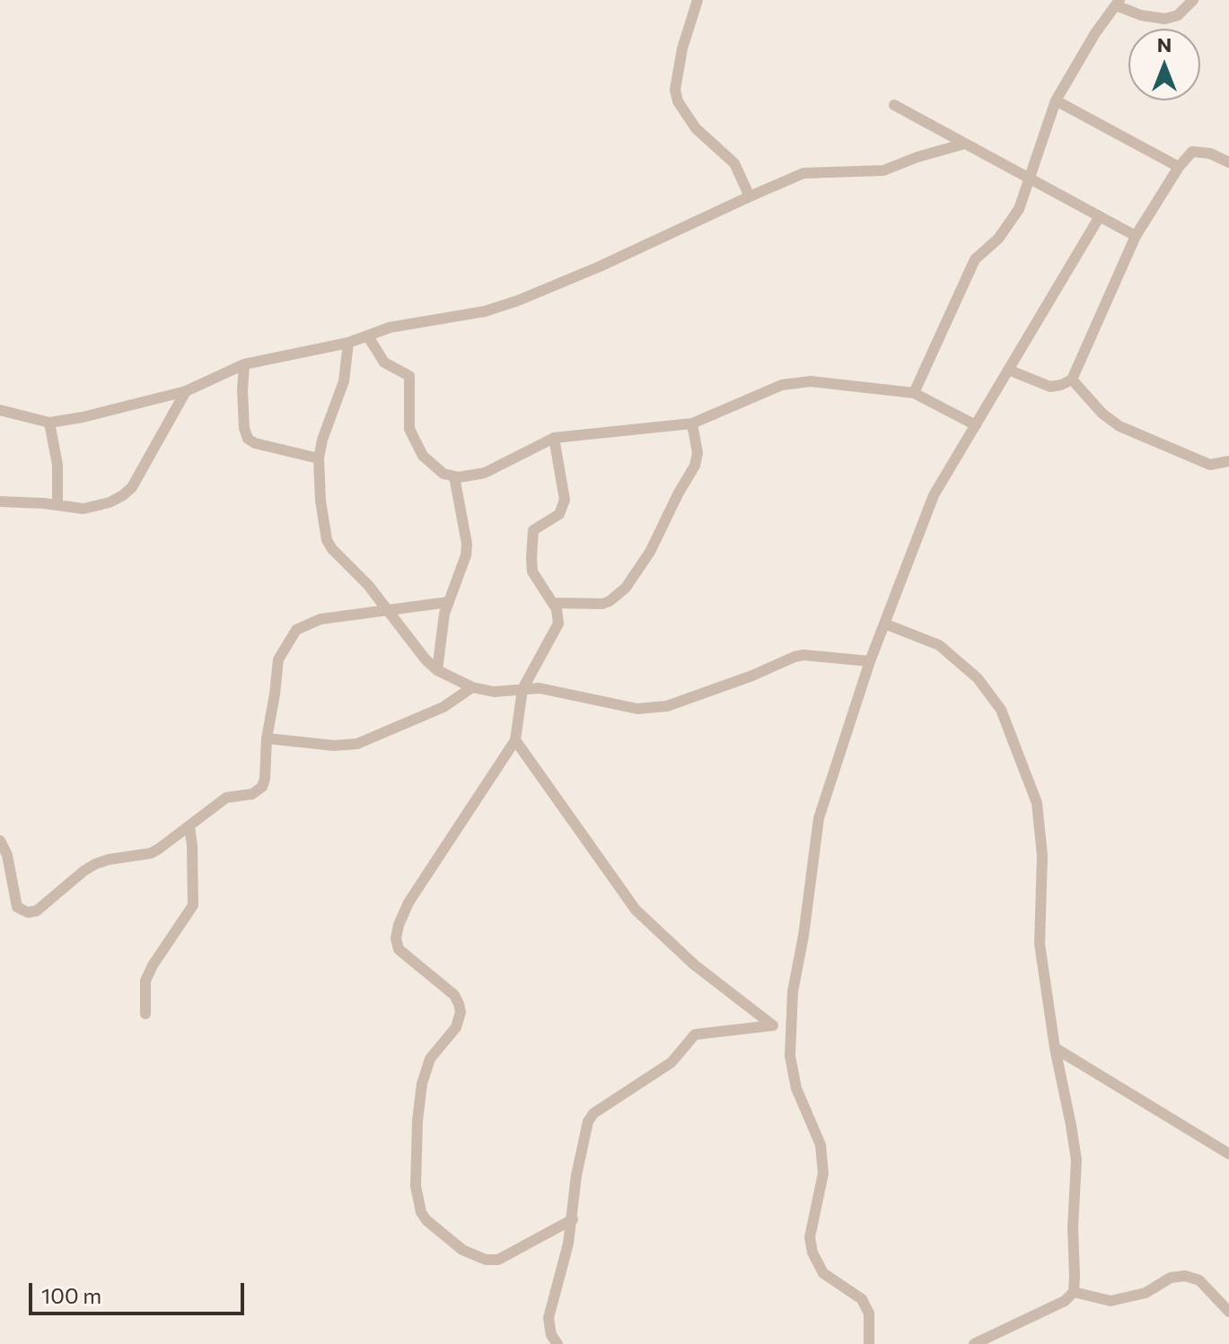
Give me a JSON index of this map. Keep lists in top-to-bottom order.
{
  "scale_bar": "100 m",
  "north": "top"
}
